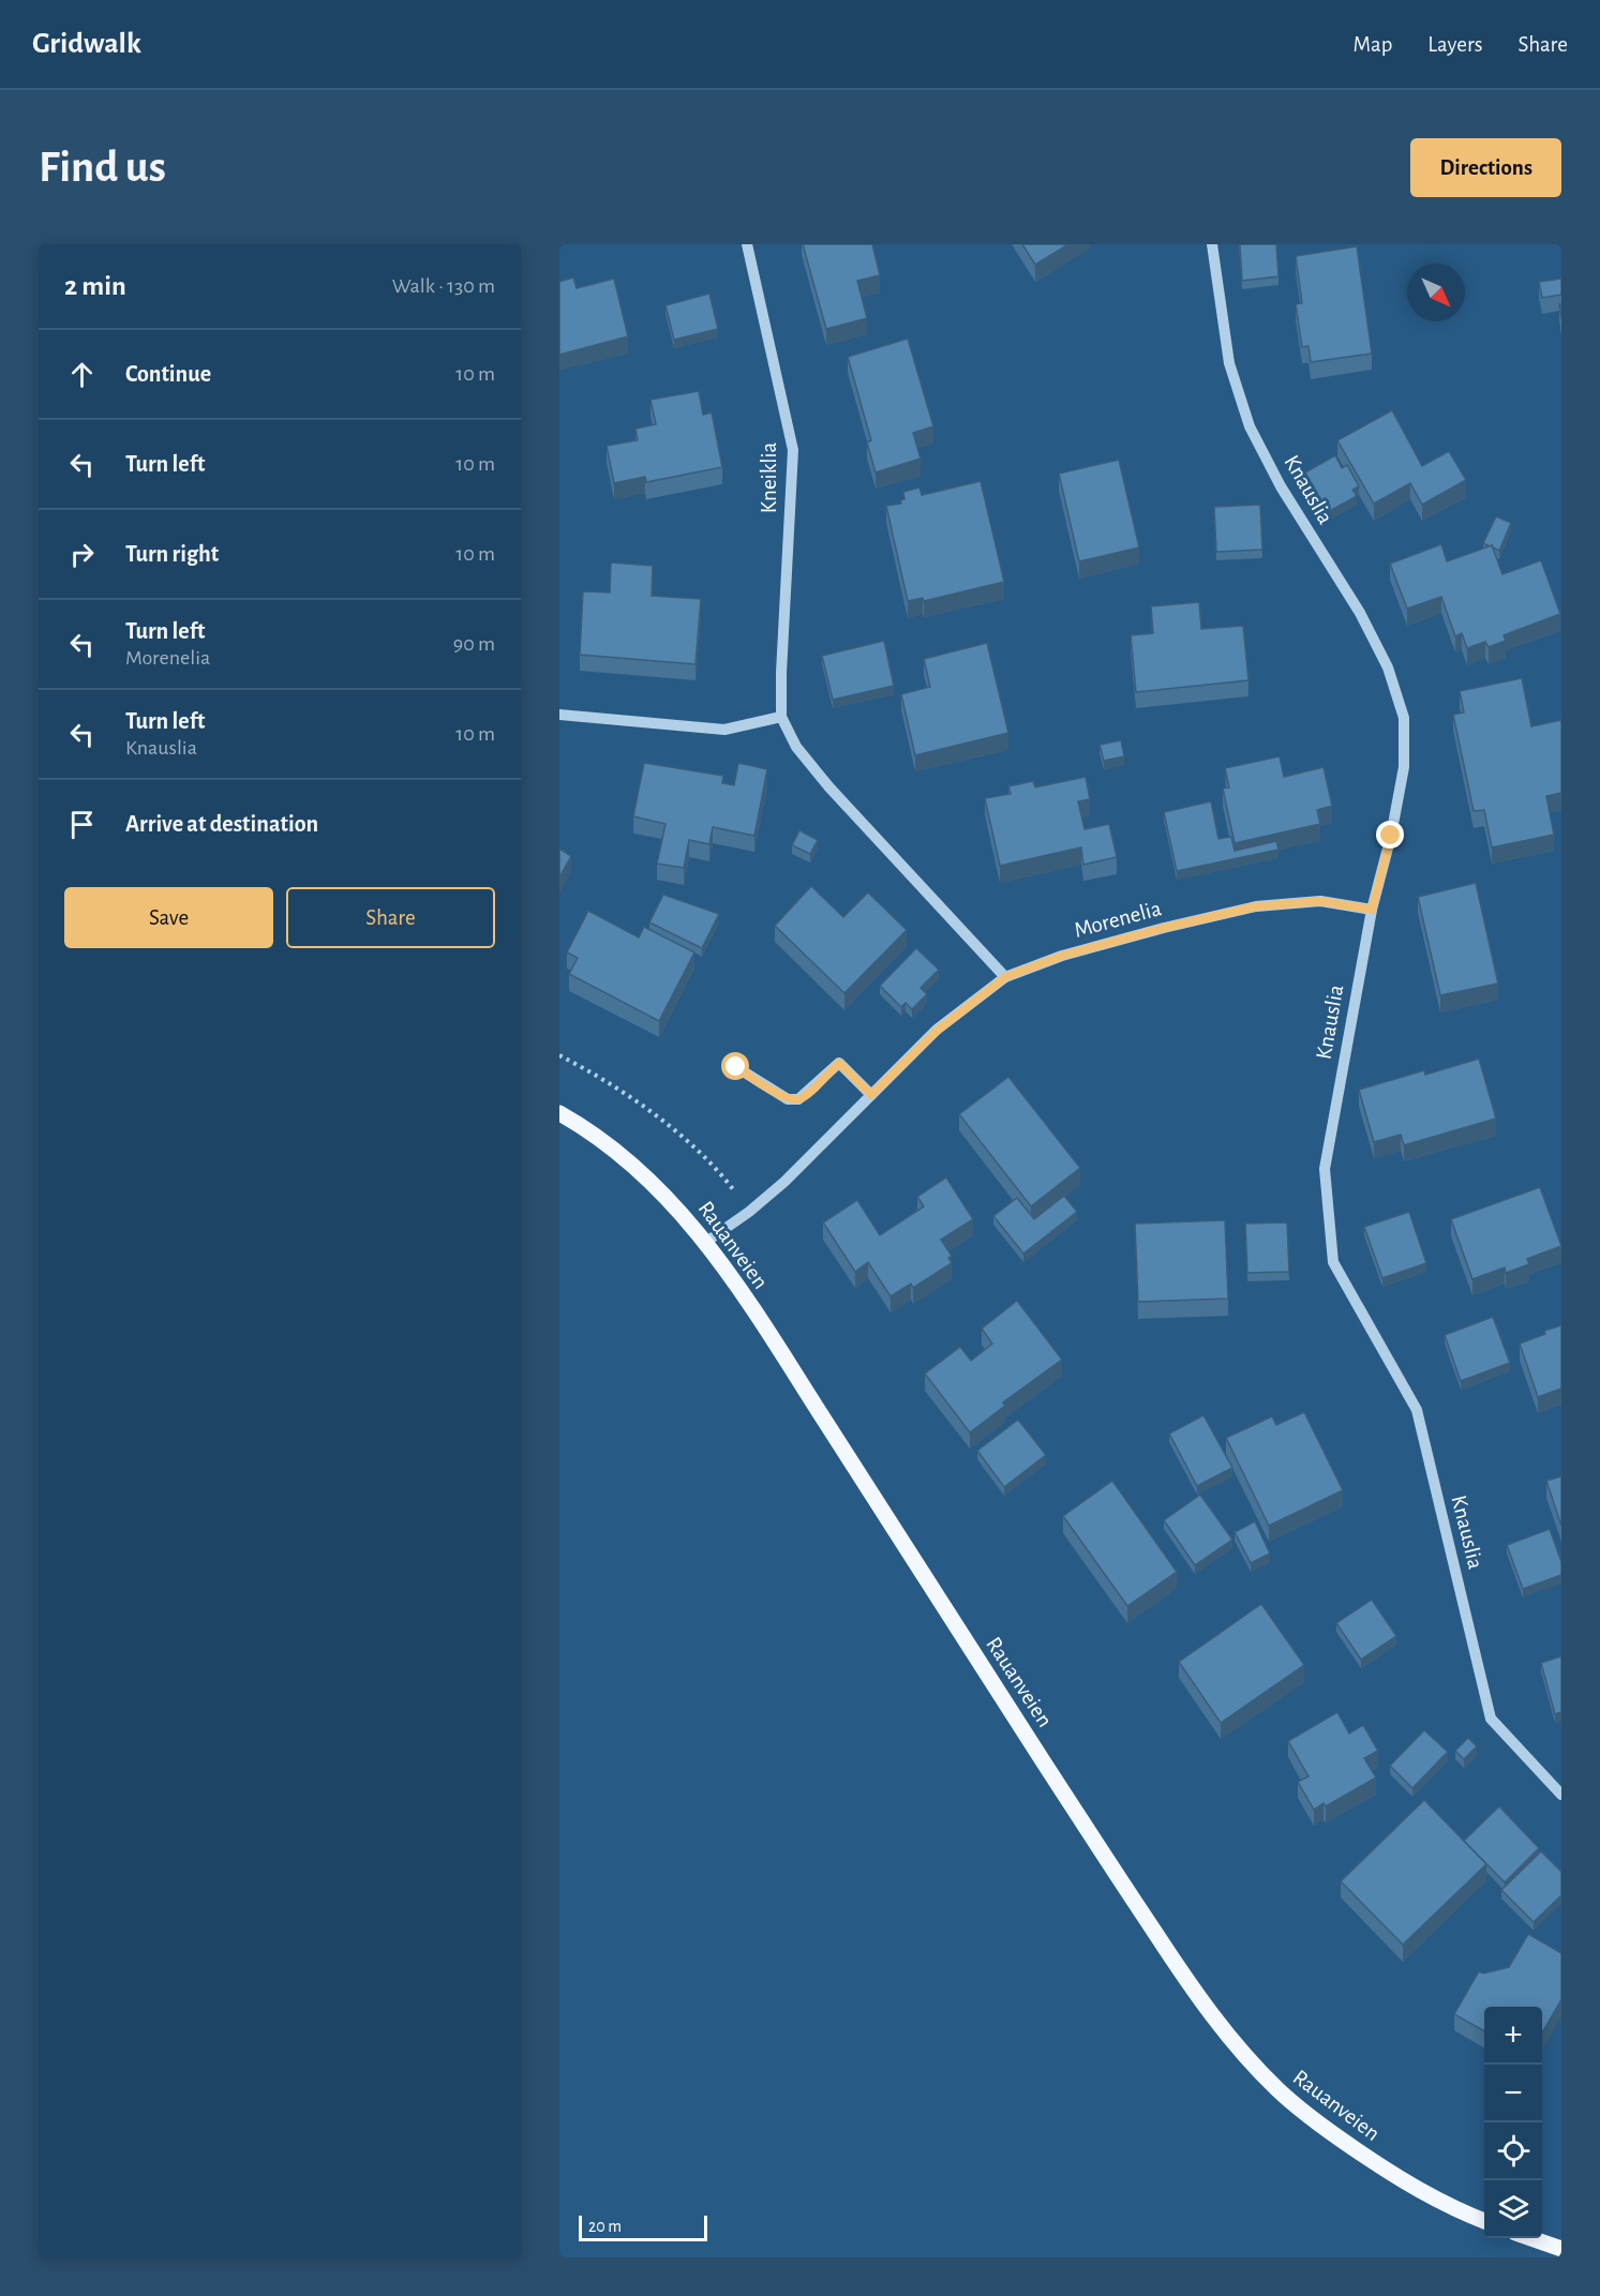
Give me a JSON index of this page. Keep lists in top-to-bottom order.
{
  "streets": {
    "main road": ["Rauanveien"],
    "street": ["Kneiklia", "Knauslia", "Morenelia"]
  },
  "crossings": [
    ["Kneiklia", "Morenelia"],
    ["Knauslia", "Morenelia"],
    ["Morenelia", "Rauanveien"]
  ],
  "scale_bar": "20 m",
  "north": "bottom right",
  "page": {
    "header": "Gridwalk",
    "nav": ["Map", "Layers", "Share"],
    "buttons": [
      "Directions",
      ["Save", "Share"]
    ],
    "title": "Find us",
    "heading": ["2 min", "Walk · 130 m"],
    "list": [
      ["Continue", "10 m"],
      ["Turn left", "10 m"],
      ["Turn right", "10 m"],
      ["Turn left", "Morenelia", "90 m"],
      ["Turn left", "Knauslia", "10 m"],
      "Arrive at destination"
    ],
    "map_buttons": ["+", "−"],
    "scale": "20 m"
  }
}
